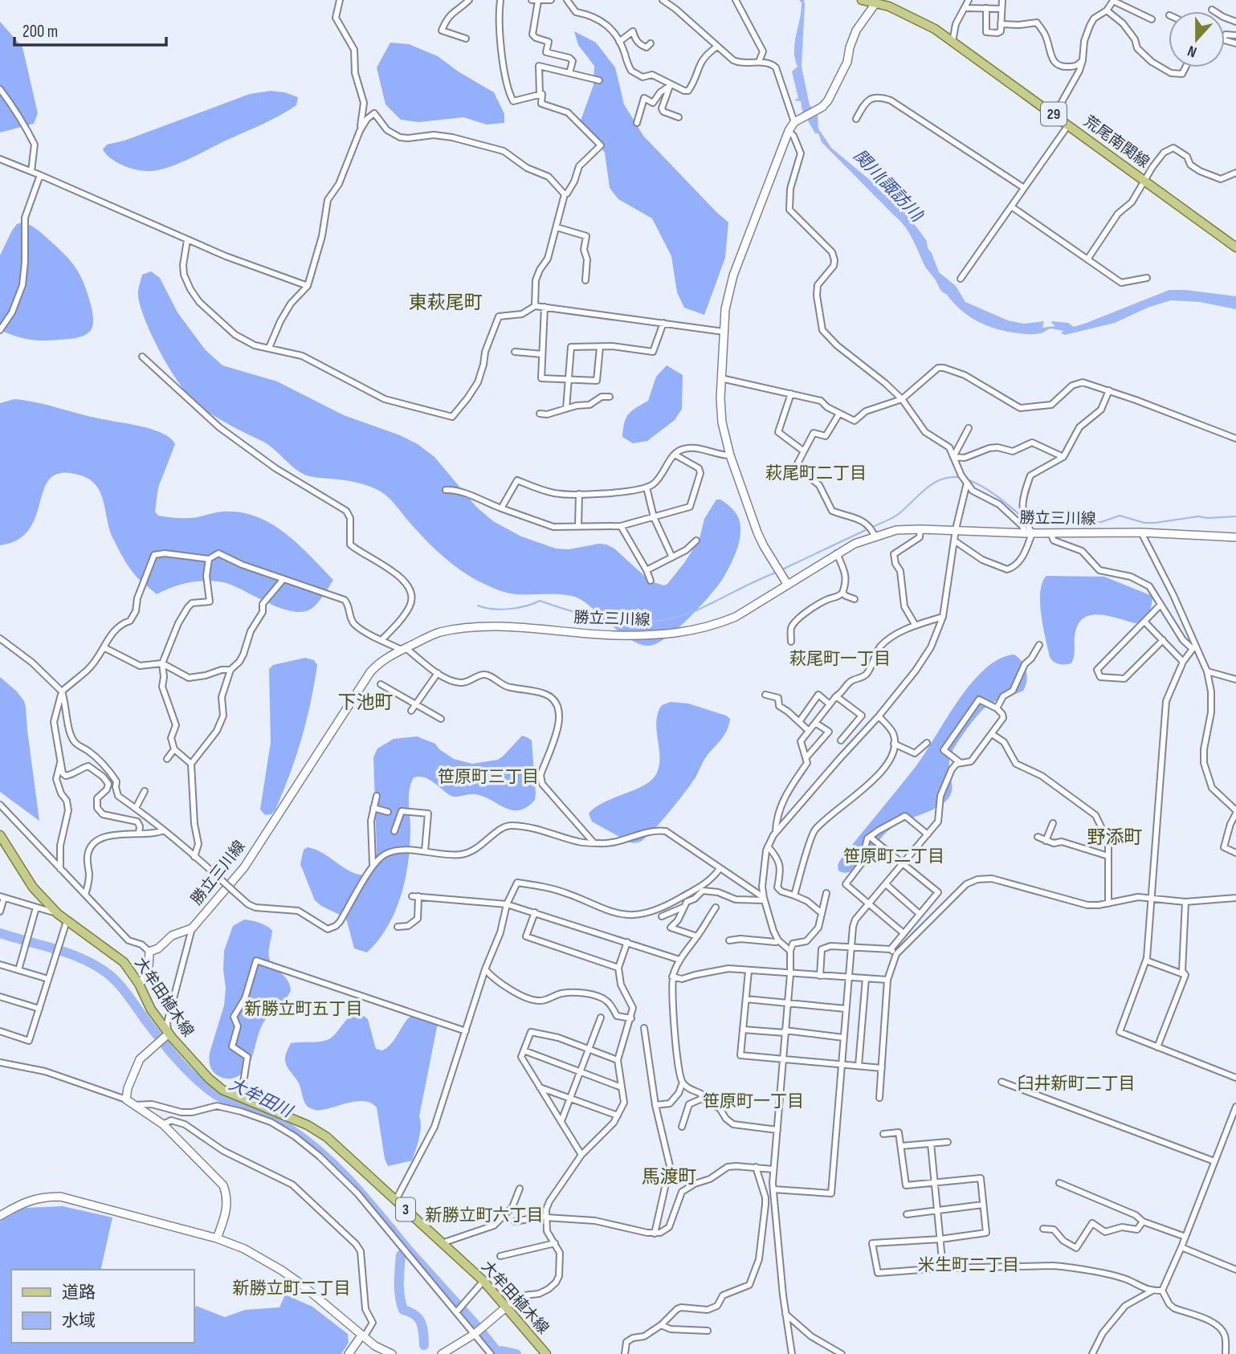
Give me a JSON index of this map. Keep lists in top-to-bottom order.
{
  "streets": {
    "main road": [
      "29",
      "荒尾南関線",
      "大牟田植木線",
      "3"
    ],
    "street": ["勝立三川線"]
  },
  "districts": [
    "東萩尾町",
    "萩尾町二丁目",
    "萩尾町一丁目",
    "下池町",
    "笹原町三丁目",
    "野添町",
    "笹原町二丁目",
    "新勝立町五丁目",
    "臼井新町二丁目",
    "笹原町一丁目",
    "馬渡町",
    "新勝立町六丁目",
    "米生町二丁目",
    "新勝立町二丁目"
  ],
  "water": ["関川(諏訪川)", "大牟田川"],
  "legend": ["道路", "水域"],
  "scale_bar": "200 m",
  "north": "bottom"
}
